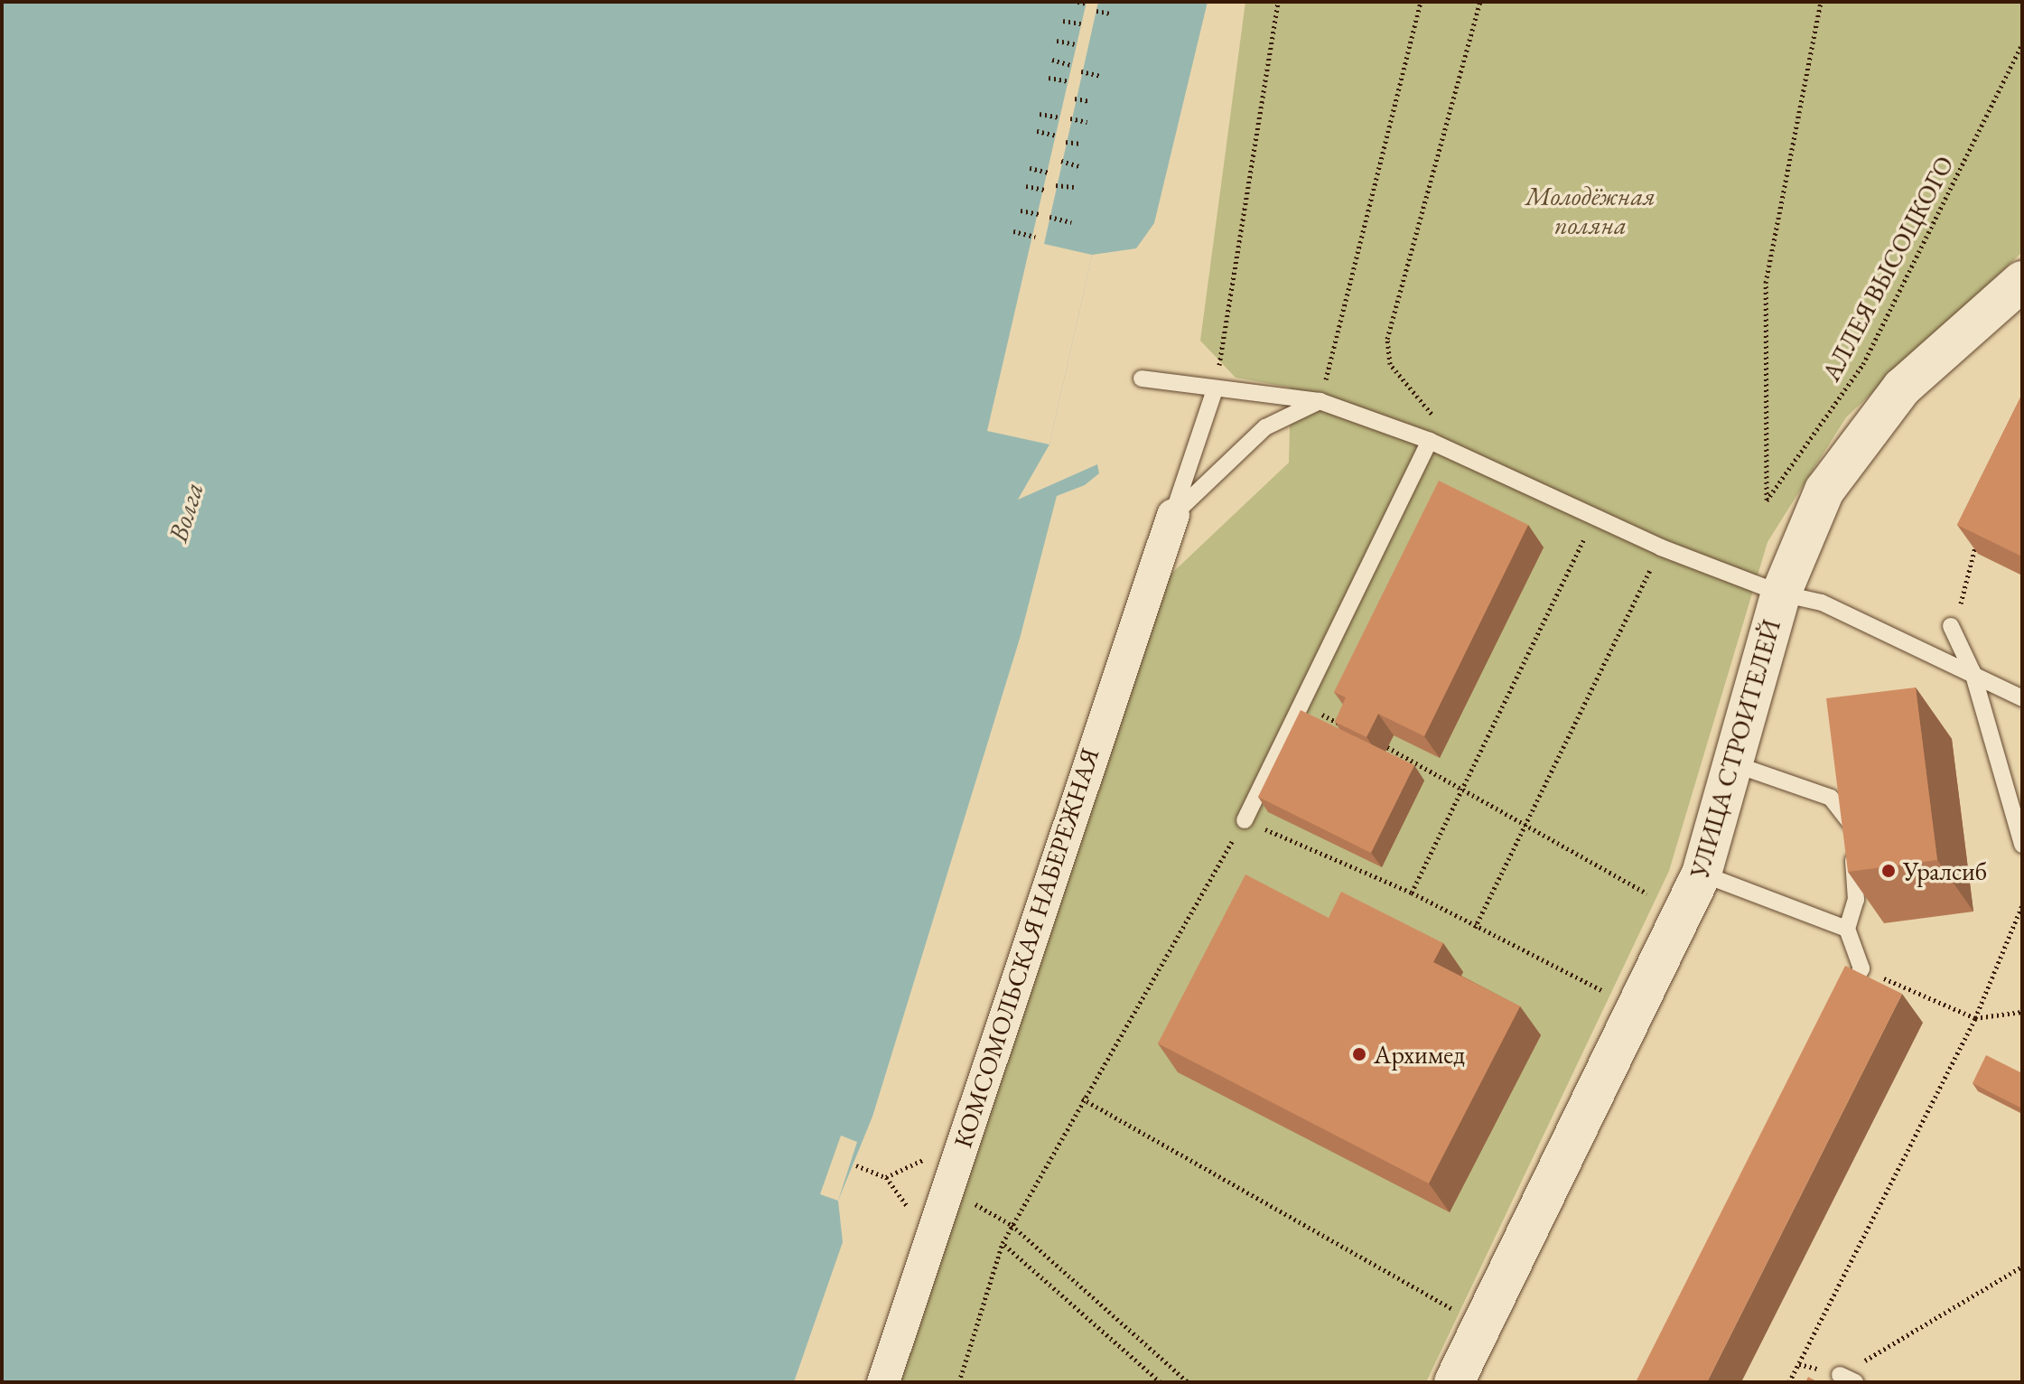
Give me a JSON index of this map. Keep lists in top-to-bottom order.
{
  "streets": {
    "street": ["УЛИЦА СТРОИТЕЛЕЙ", "КОМСОМОЛЬСКАЯ НАБЕРЕЖНАЯ"],
    "path": ["АЛЛЕЯ ВЫСОЦКОГО"]
  },
  "water": ["Волга"],
  "parks": ["Молодёжная поляна"],
  "places": ["Уралсиб", "Архимед"]
}
